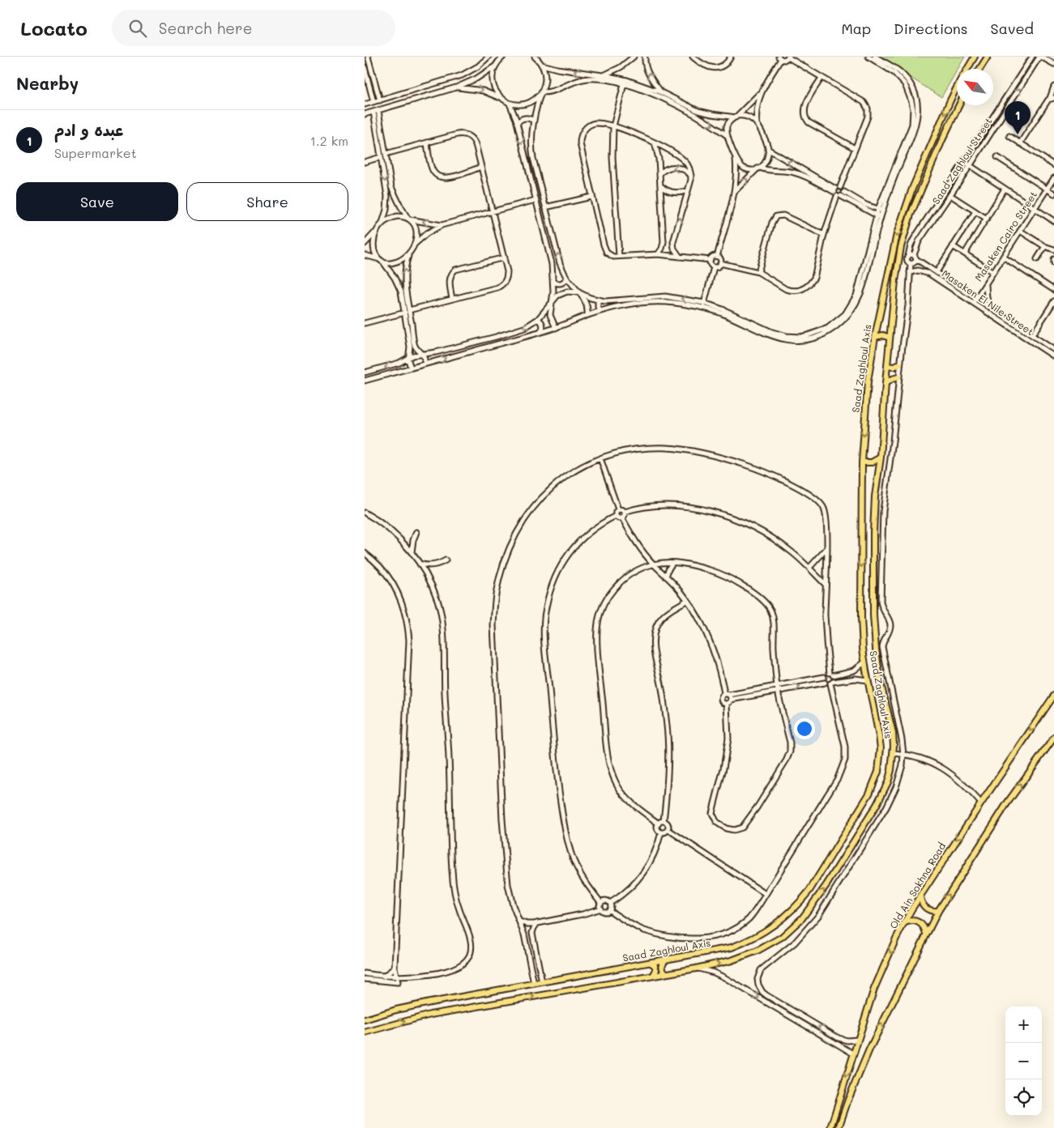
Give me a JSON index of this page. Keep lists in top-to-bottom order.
{
  "streets": {
    "main road": ["Saad Zaghloul Axis", "Old Ain Sokhna Road"],
    "street": ["Saad Zaghloul Street", "Masaken Cairo Street", "Masaken El Nile Street"]
  },
  "crossings": [
    ["Saad Zaghloul Street", "Masaken El Nile Street"],
    ["Masaken Cairo Street", "Masaken El Nile Street"]
  ],
  "north": "top left",
  "page": {
    "header": "Locato",
    "search": "Search here",
    "nav": ["Map", "Directions", "Saved"],
    "heading": "Nearby",
    "pins": "1",
    "list": [
      {
        "mark": "1",
        "name": "عبده و ادم",
        "note": "Supermarket",
        "value": "1.2 km"
      }
    ],
    "buttons": ["Save", "Share"],
    "map_buttons": ["+", "−"]
  }
}
